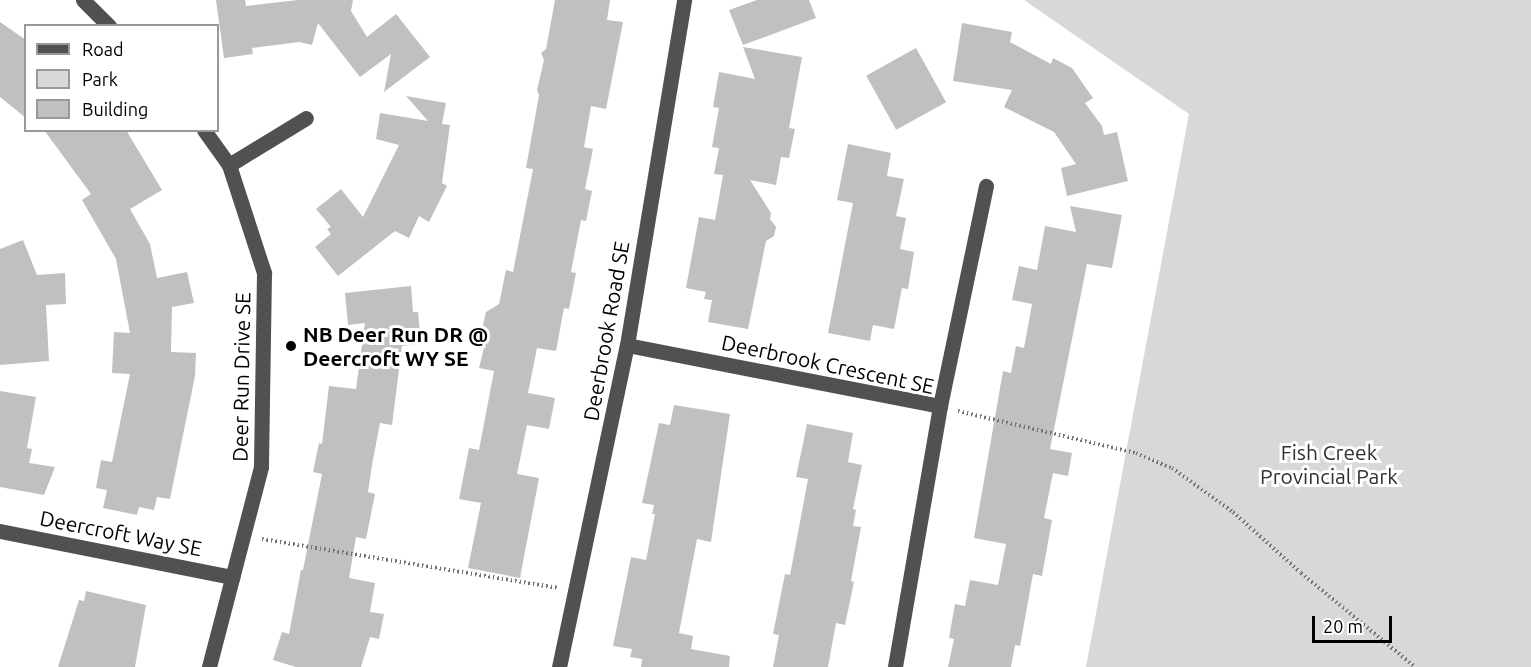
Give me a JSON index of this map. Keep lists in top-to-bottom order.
{
  "streets": {
    "street": [
      "Deerbrook Road SE",
      "Deerbrook Crescent SE",
      "Deer Run Drive SE",
      "Deercroft Way SE"
    ]
  },
  "crossings": [
    ["Deerbrook Road SE", "Deerbrook Crescent SE"],
    ["Deer Run Drive SE", "Deercroft Way SE"]
  ],
  "parks": ["Fish Creek Provincial Park"],
  "places": ["NB Deer Run DR @ Deercroft WY SE"],
  "legend": ["Road", "Park", "Building"],
  "scale_bar": "20 m"
}
